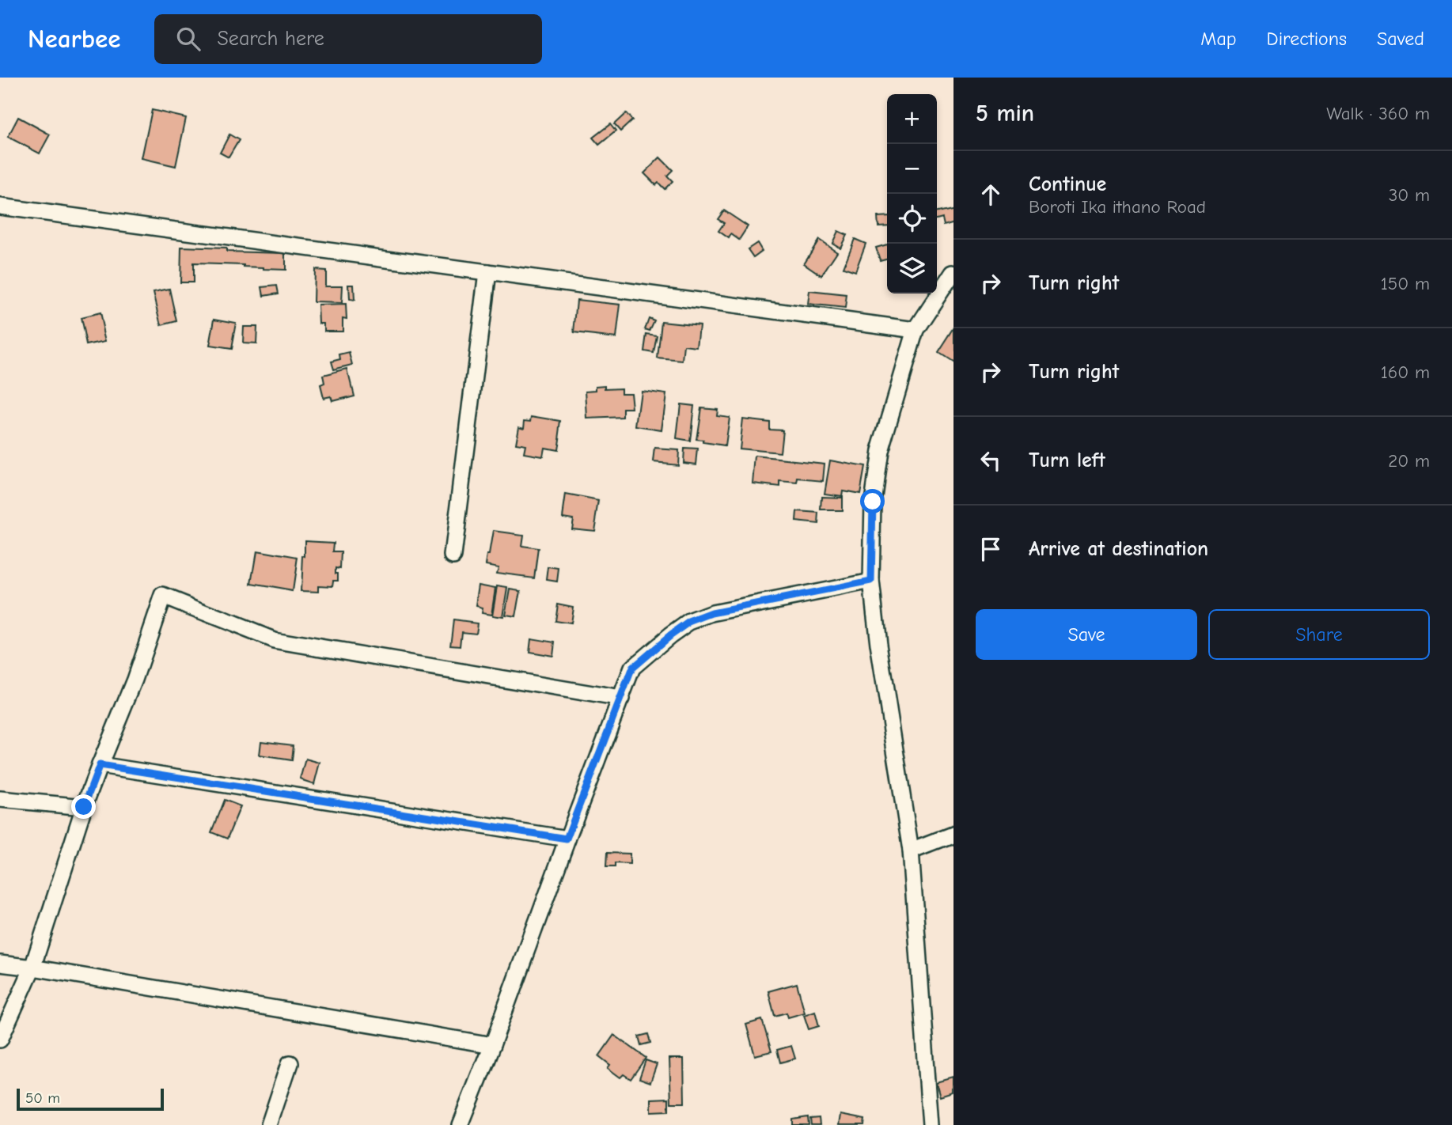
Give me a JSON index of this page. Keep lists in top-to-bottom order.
{
  "scale_bar": "50 m",
  "page": {
    "header": "Nearbee",
    "search": "Search here",
    "nav": ["Map", "Directions", "Saved"],
    "heading": ["5 min", "Walk · 360 m"],
    "map_buttons": ["+", "−"],
    "list": [
      ["Continue", "Boroti Ika ithano Road", "30 m"],
      ["Turn right", "150 m"],
      ["Turn right", "160 m"],
      ["Turn left", "20 m"],
      "Arrive at destination"
    ],
    "buttons": ["Save", "Share"],
    "scale": "50 m"
  }
}
